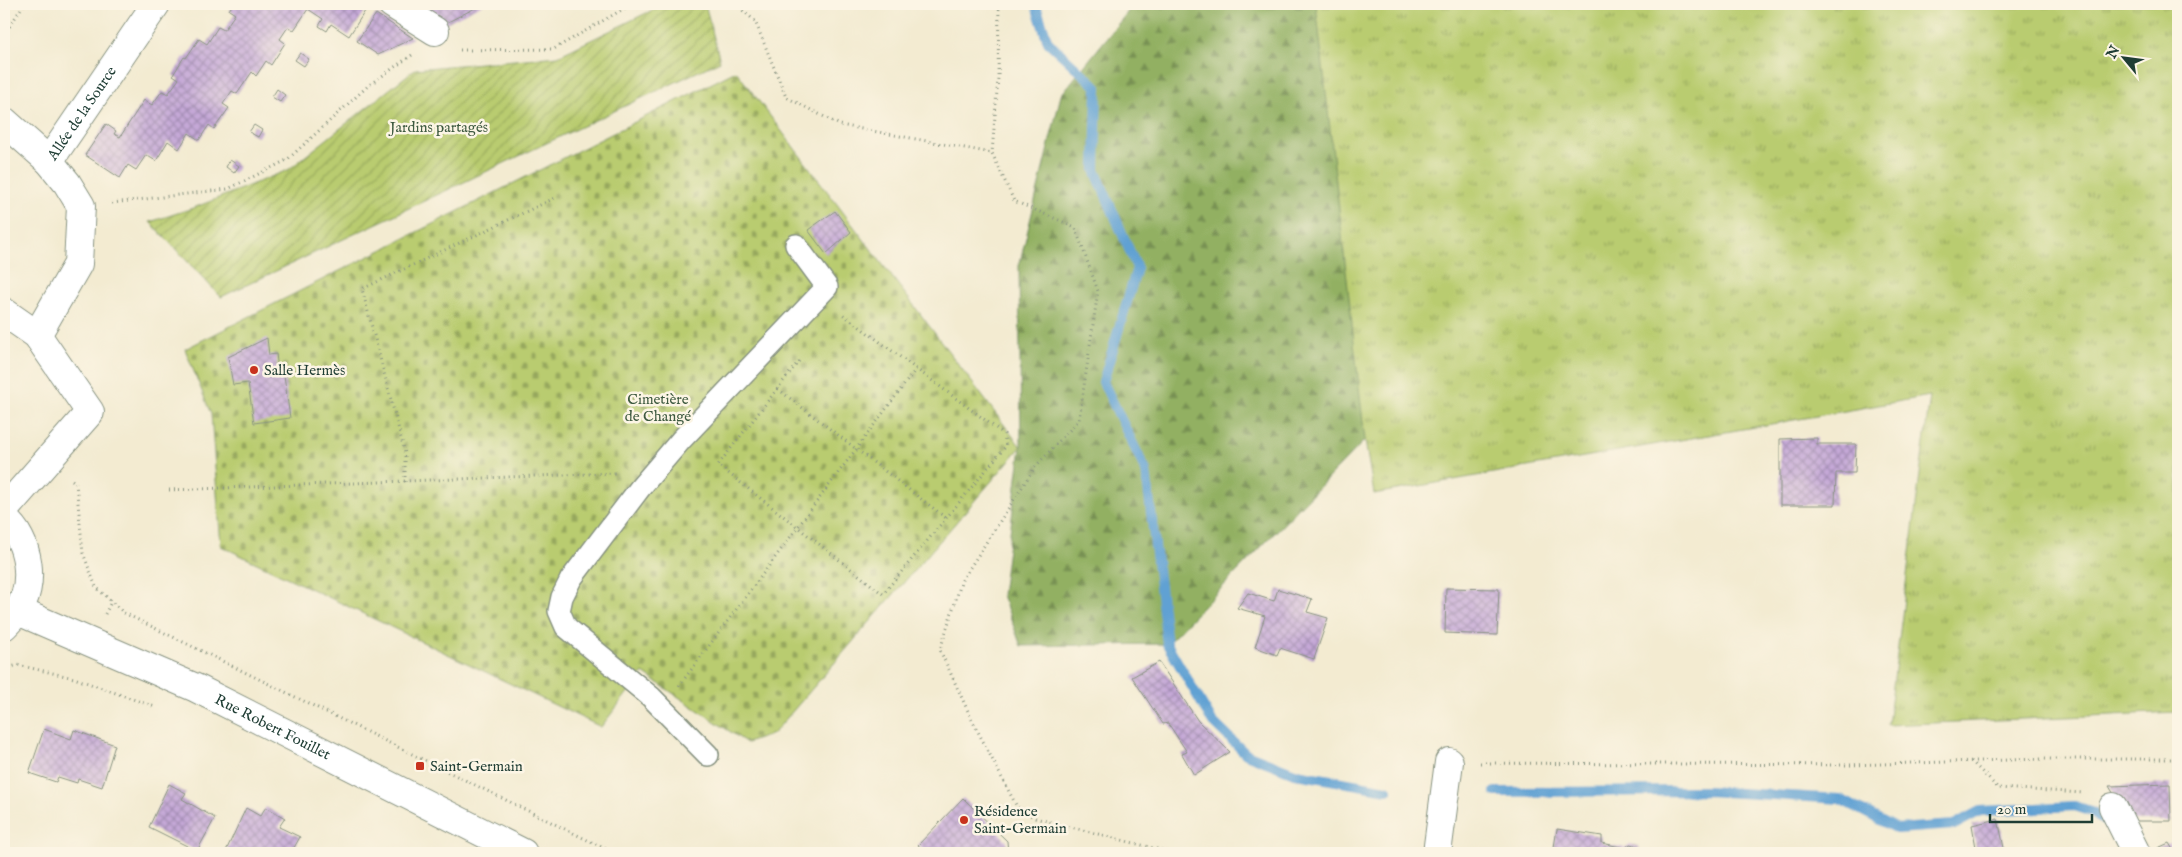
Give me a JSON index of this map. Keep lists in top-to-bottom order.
{
  "streets": {
    "street": ["Allée de la Source", "Rue Robert Fouillet"]
  },
  "parks": ["Jardins partagés", "Cimetière de Changé"],
  "places": {
    "other": ["Salle Hermès", "Résidence Saint-Germain"],
    "transit": ["Saint-Germain"]
  },
  "scale_bar": "20 m",
  "north": "top left"
}
